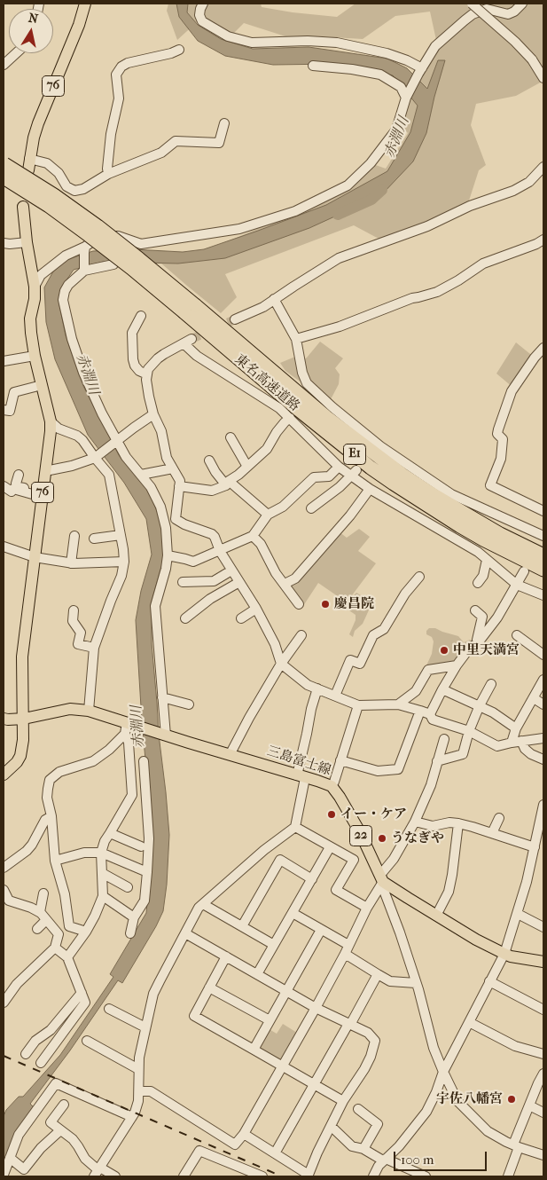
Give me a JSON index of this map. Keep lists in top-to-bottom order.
{
  "streets": {
    "highway": ["東名高速道路", "E1"],
    "main road": ["76", "三島富士線", "22"]
  },
  "crossings": [
    ["76", "三島富士線"]
  ],
  "water": ["赤淵川"],
  "places": [
    "慶昌院",
    "中里天満宮",
    "イー・ケア",
    "うなぎや",
    "宇佐八幡宮"
  ],
  "scale_bar": "100 m",
  "north": "top"
}
